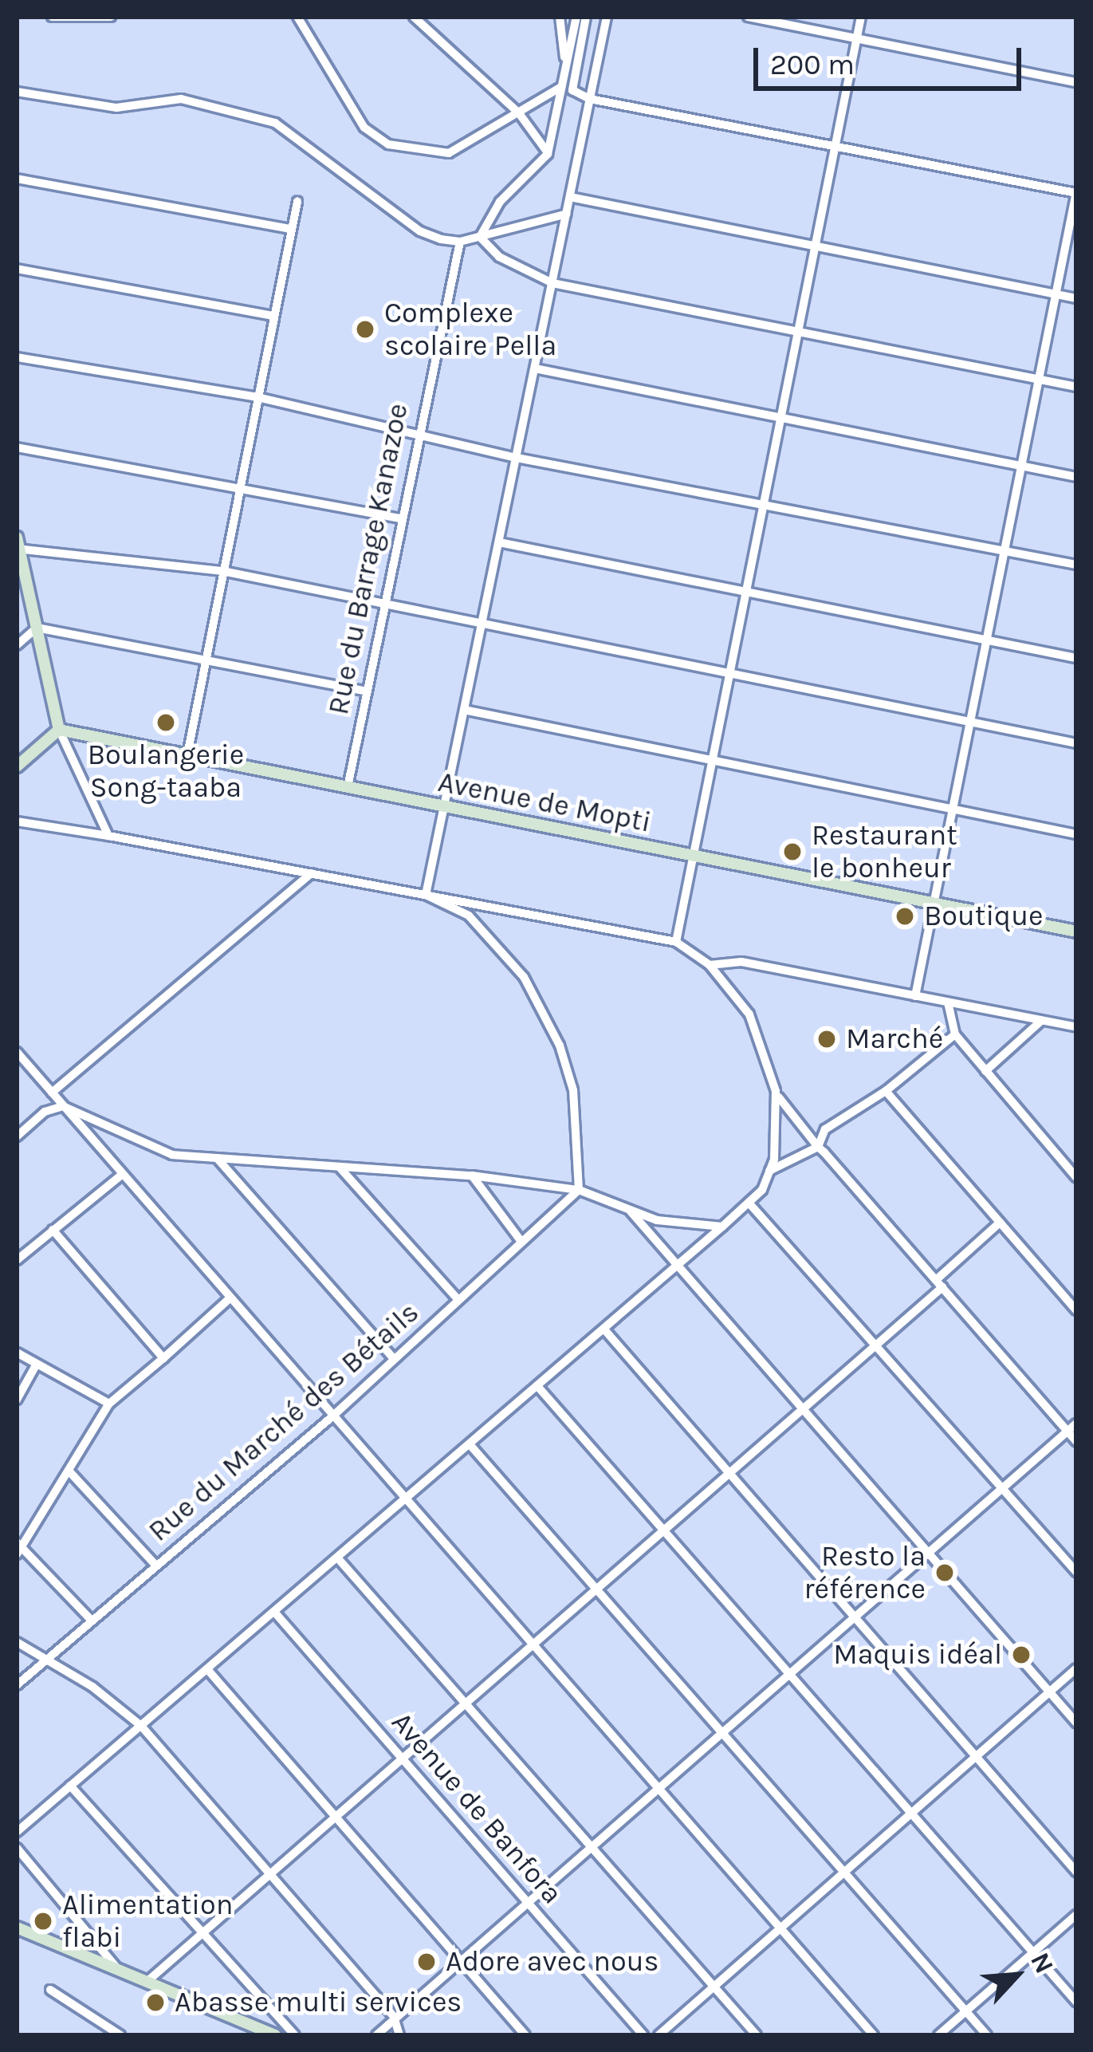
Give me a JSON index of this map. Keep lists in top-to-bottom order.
{
  "streets": {
    "street": [
      "Rue du Barrage Kanazoe",
      "Avenue de Mopti",
      "Rue du Marché des Bétails",
      "Avenue de Banfora"
    ]
  },
  "crossings": [
    ["Rue du Barrage Kanazoe", "Avenue de Mopti"]
  ],
  "places": [
    "Complexe scolaire Pella",
    "Boulangerie Song-taaba",
    "Restaurant le bonheur",
    "Boutique",
    "Marché",
    "Resto la référence",
    "Maquis idéal",
    "Alimentation flabi",
    "Adore avec nous",
    "Abasse multi services"
  ],
  "scale_bar": "200 m",
  "north": "top right"
}
